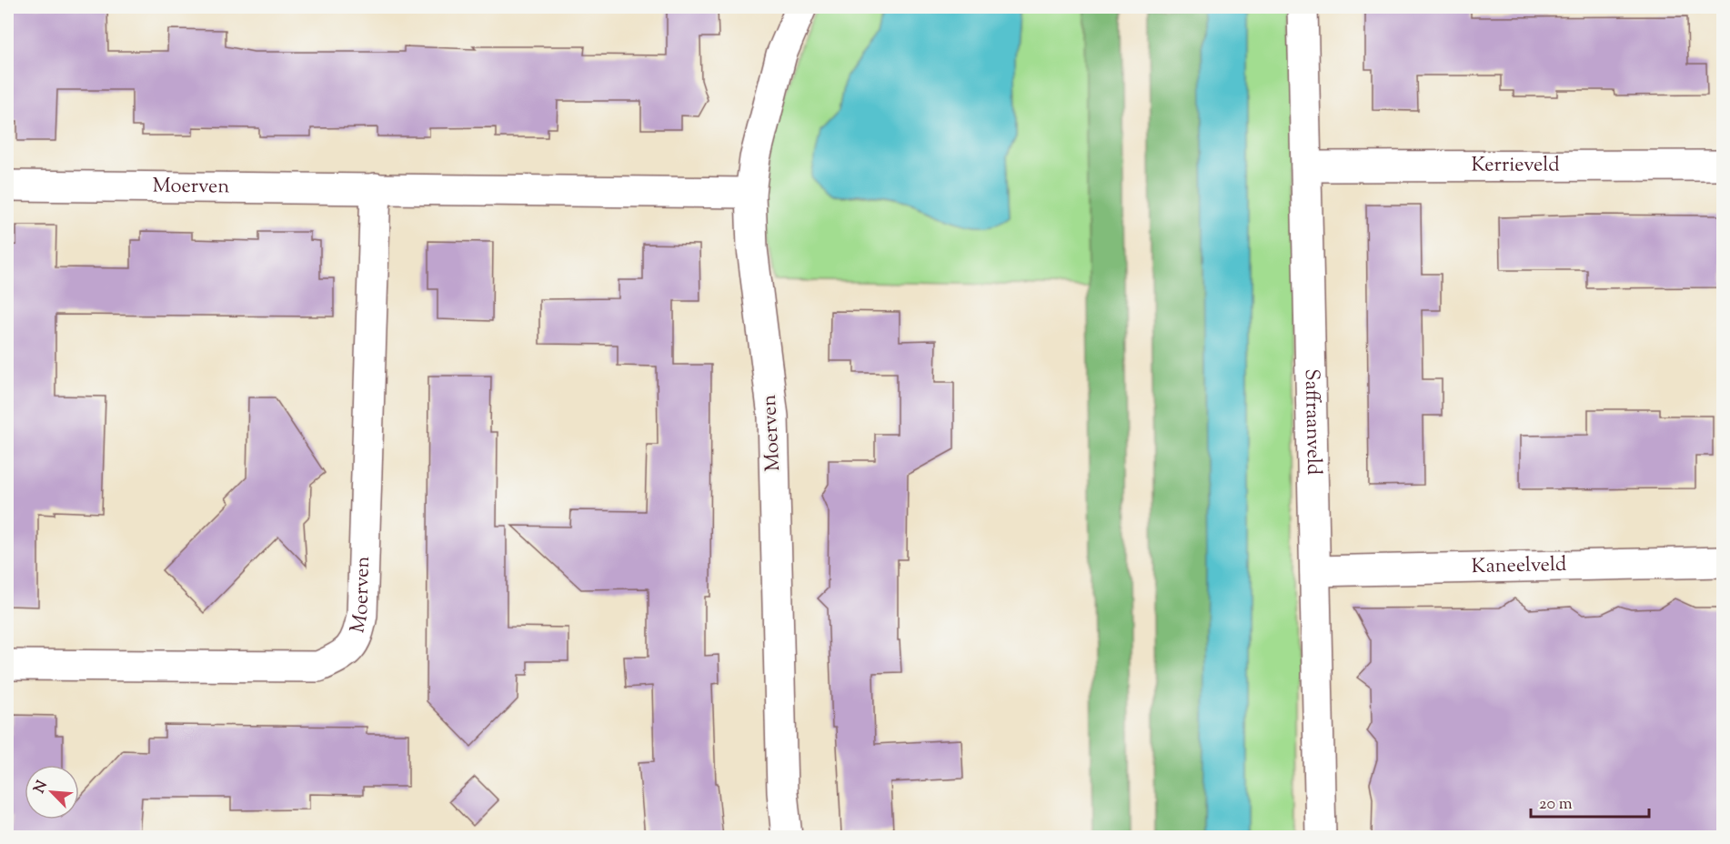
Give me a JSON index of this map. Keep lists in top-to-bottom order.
{
  "streets": {
    "street": [
      "Kerrieveld",
      "Moerven",
      "Saffraanveld",
      "Kaneelveld"
    ]
  },
  "crossings": [
    ["Kerrieveld", "Saffraanveld"],
    ["Saffraanveld", "Kaneelveld"]
  ],
  "scale_bar": "20 m",
  "north": "top left"
}
